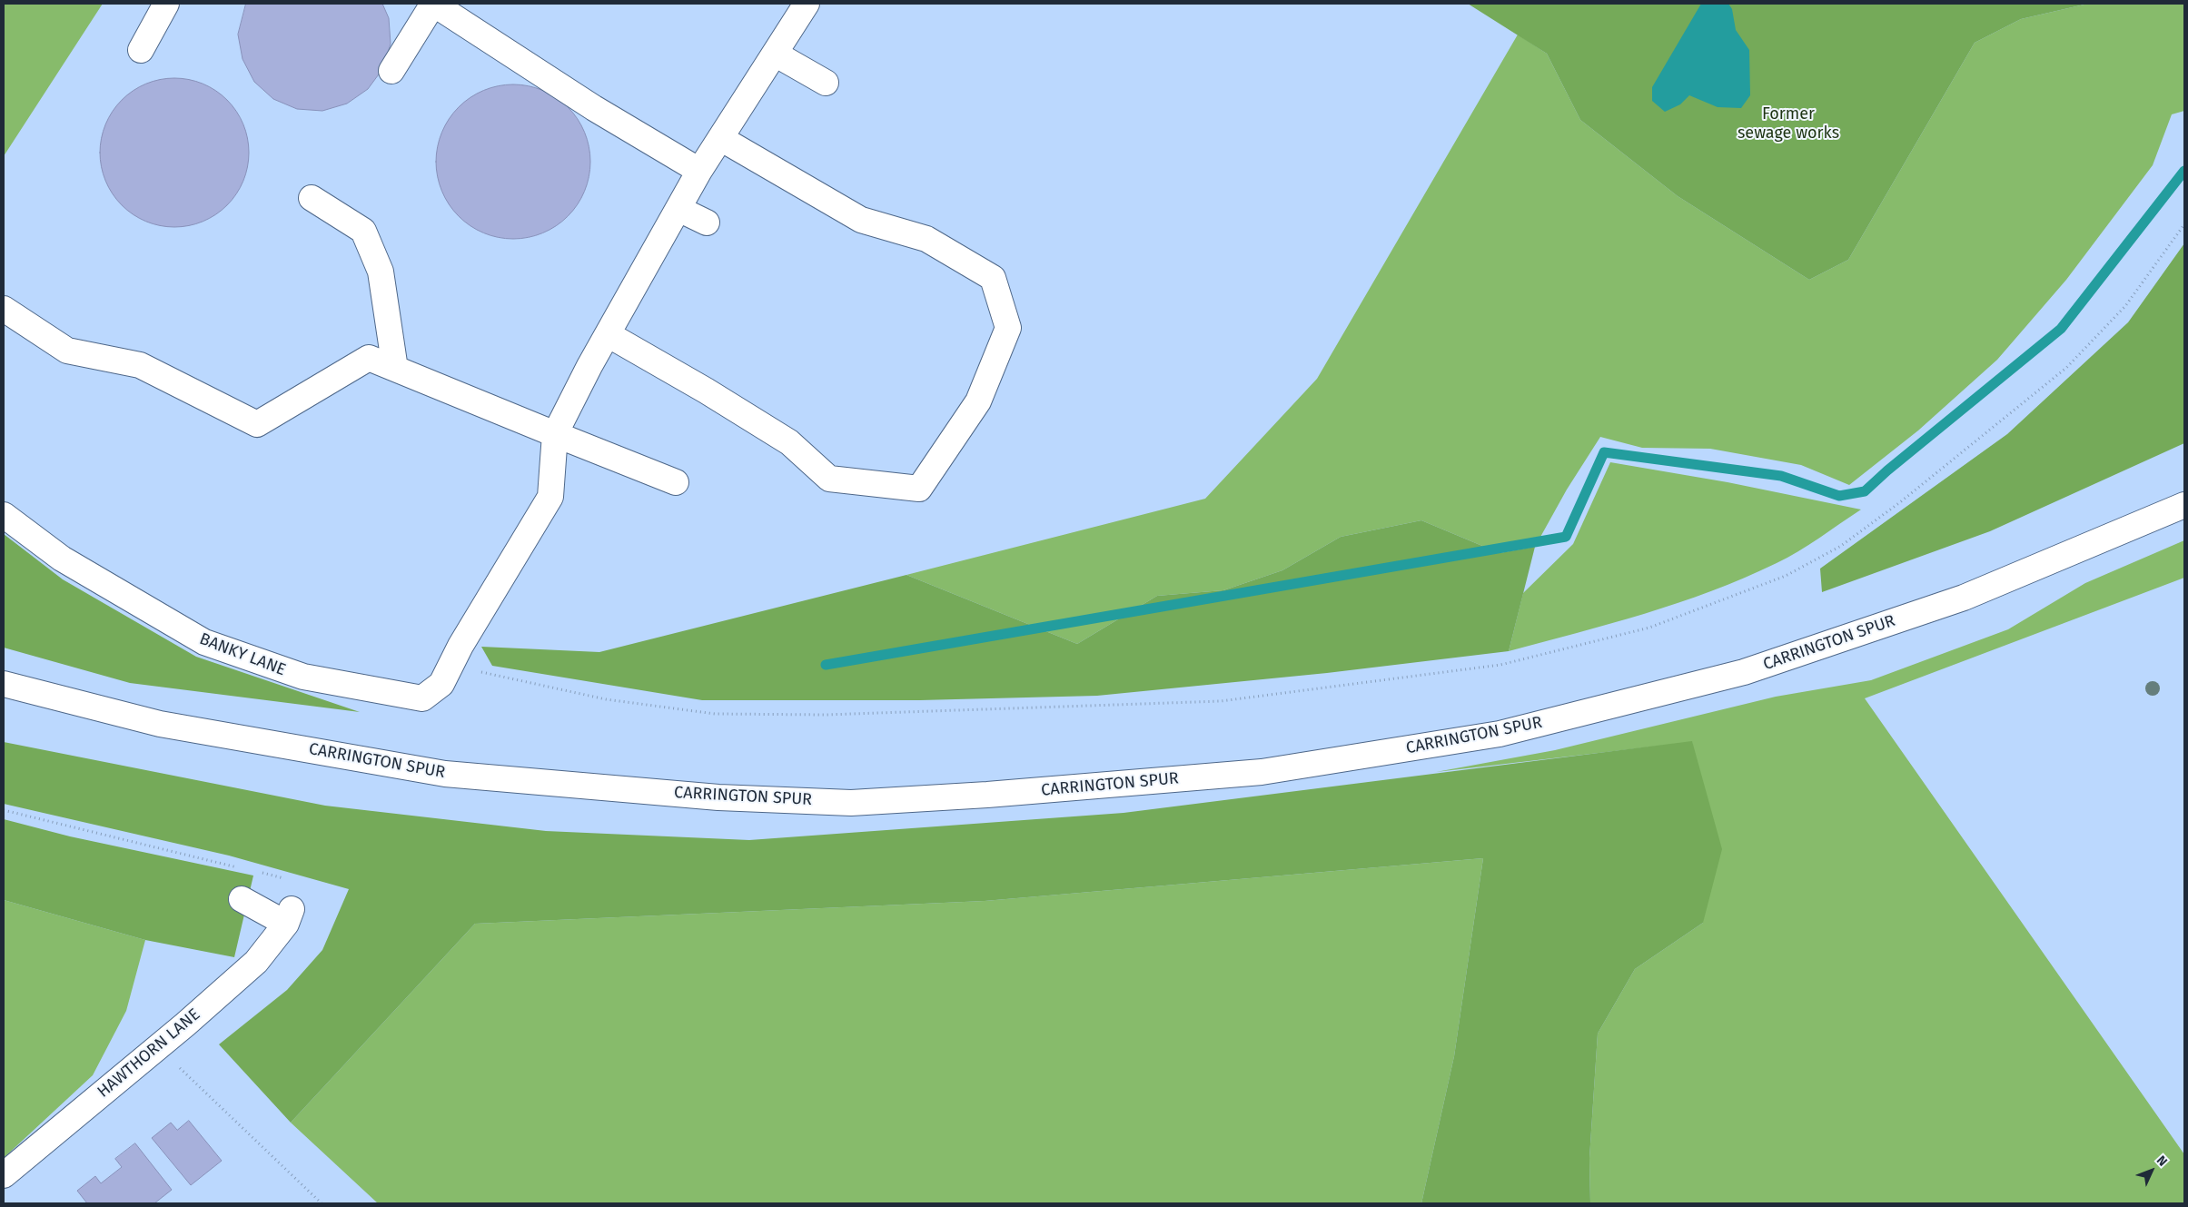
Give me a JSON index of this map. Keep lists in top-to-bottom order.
{
  "streets": {
    "main road": ["CARRINGTON SPUR", "BANKY LANE", "HAWTHORN LANE"]
  },
  "parks": ["Former sewage works"],
  "north": "top right"
}
